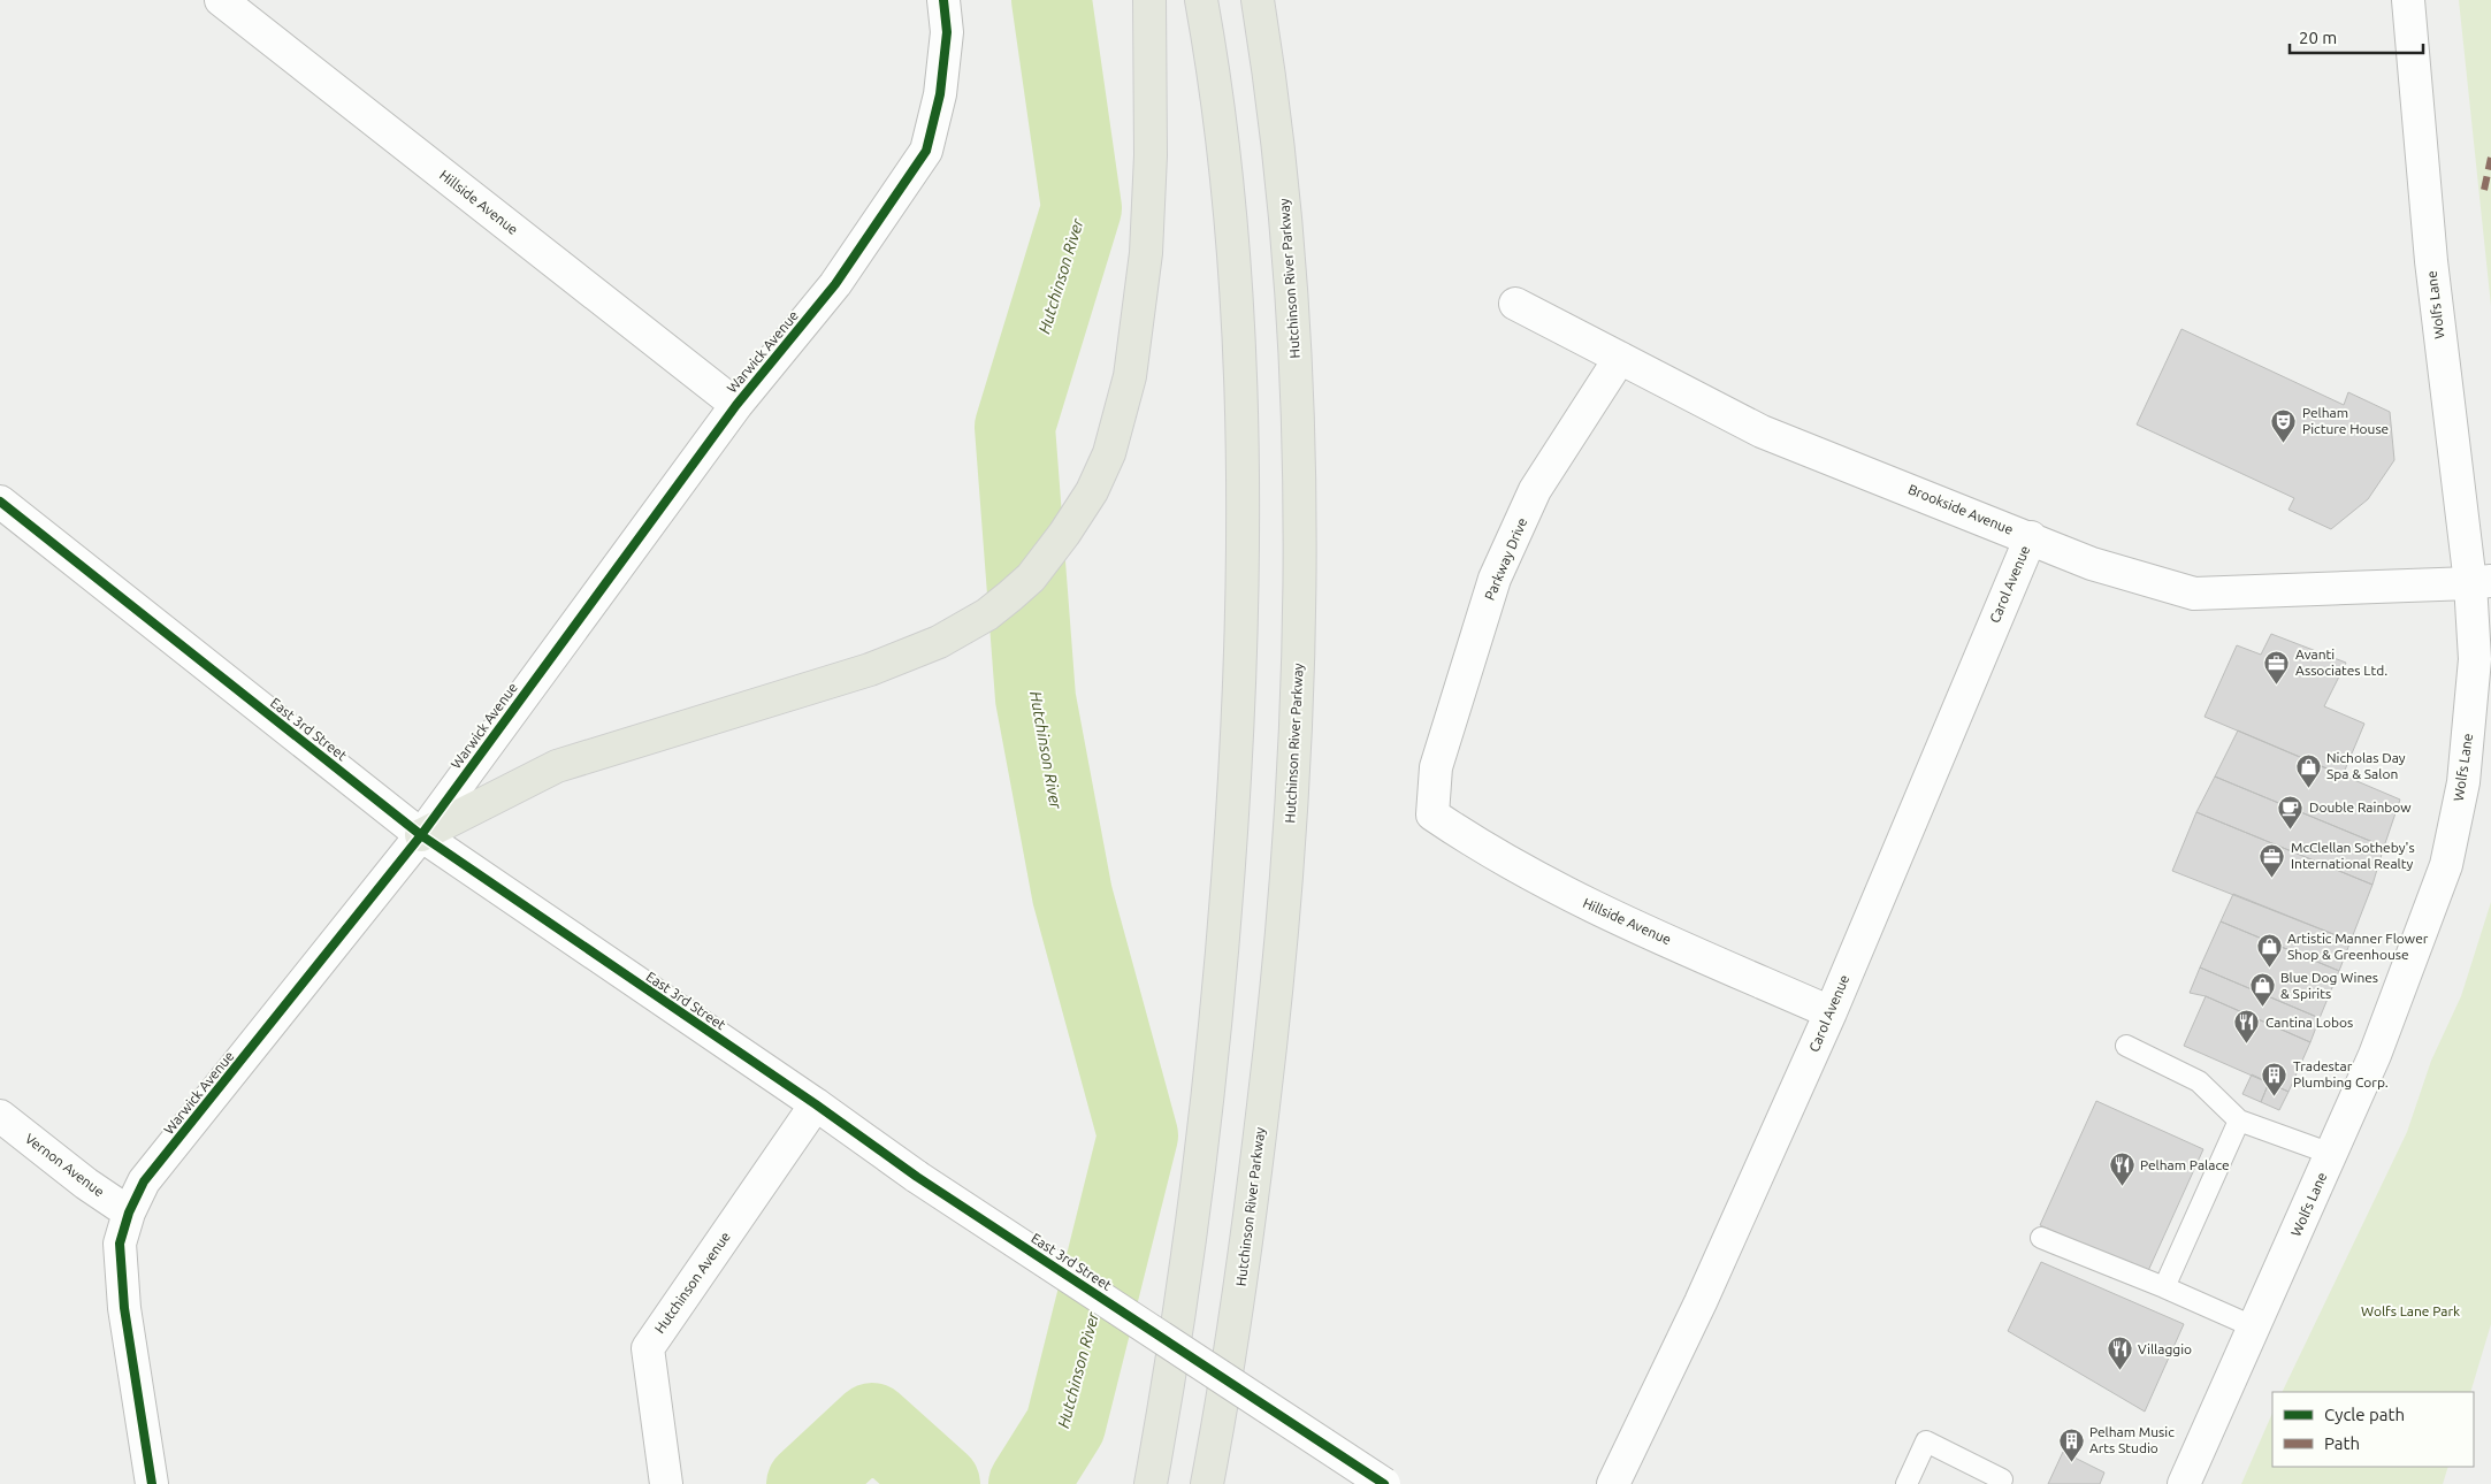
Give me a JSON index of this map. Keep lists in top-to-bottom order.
{
  "streets": {
    "highway": ["Hutchinson River Parkway"],
    "street": [
      "Hillside Avenue",
      "Wolfs Lane",
      "Warwick Avenue",
      "Brookside Avenue",
      "Parkway Drive",
      "Carol Avenue",
      "East 3rd Street",
      "Vernon Avenue",
      "Hutchinson Avenue"
    ]
  },
  "crossings": [
    ["Hillside Avenue", "Warwick Avenue"],
    ["Hillside Avenue", "Parkway Drive"],
    ["Hillside Avenue", "Carol Avenue"],
    ["Wolfs Lane", "Brookside Avenue"],
    ["Warwick Avenue", "East 3rd Street"],
    ["Warwick Avenue", "Vernon Avenue"],
    ["Brookside Avenue", "Parkway Drive"],
    ["Brookside Avenue", "Carol Avenue"],
    ["East 3rd Street", "Hutchinson Avenue"]
  ],
  "water": ["Hutchinson River"],
  "parks": ["Wolfs Lane Park"],
  "places": {
    "theatre": ["Pelham Picture House"],
    "office": ["Avanti Associates Ltd.", "McClellan Sotheby's International Realty"],
    "shop": ["Nicholas Day Spa & Salon", "Artistic Manner Flower Shop & Greenhouse", "Blue Dog Wines & Spirits"],
    "cafe": ["Double Rainbow"],
    "restaurant": ["Cantina Lobos", "Pelham Palace", "Villaggio"],
    "building": ["Tradestar Plumbing Corp.", "Pelham Music Arts Studio"]
  },
  "legend": ["Cycle path", "Path"],
  "scale_bar": "20 m"
}
